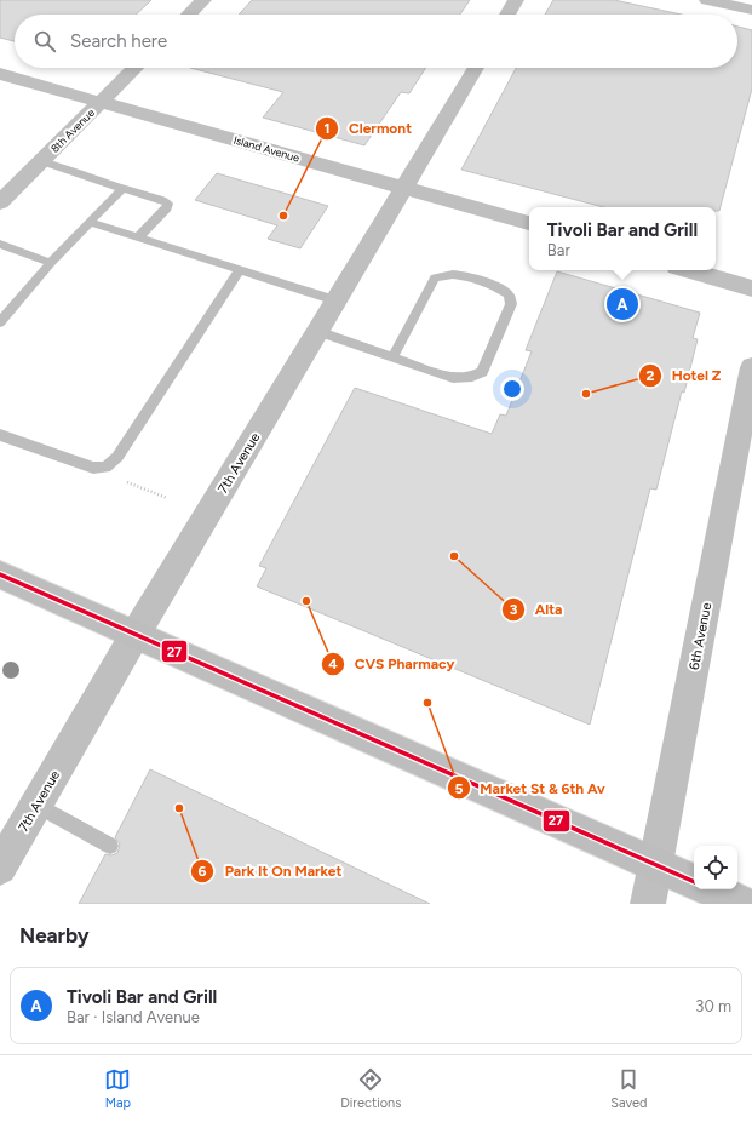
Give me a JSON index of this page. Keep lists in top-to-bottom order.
{
  "streets": {
    "street": [
      "8th Avenue",
      "Island Avenue",
      "7th Avenue",
      "6th Avenue"
    ]
  },
  "crossings": [
    ["8th Avenue", "Island Avenue"],
    ["Island Avenue", "7th Avenue"]
  ],
  "places": [
    "Clermont",
    "Hotel Z",
    "Alta",
    "CVS Pharmacy",
    "Market St & 6th Av",
    "Park It On Market"
  ],
  "lines": ["transit line 27"],
  "page": {
    "search": "Search here",
    "popup": ["Tivoli Bar and Grill", "Bar"],
    "pins": "A",
    "heading": "Nearby",
    "list": [
      {
        "mark": "A",
        "name": "Tivoli Bar and Grill",
        "note": "Bar · Island Avenue",
        "value": "30 m"
      }
    ],
    "nav": ["Map", "Directions", "Saved"]
  }
}
